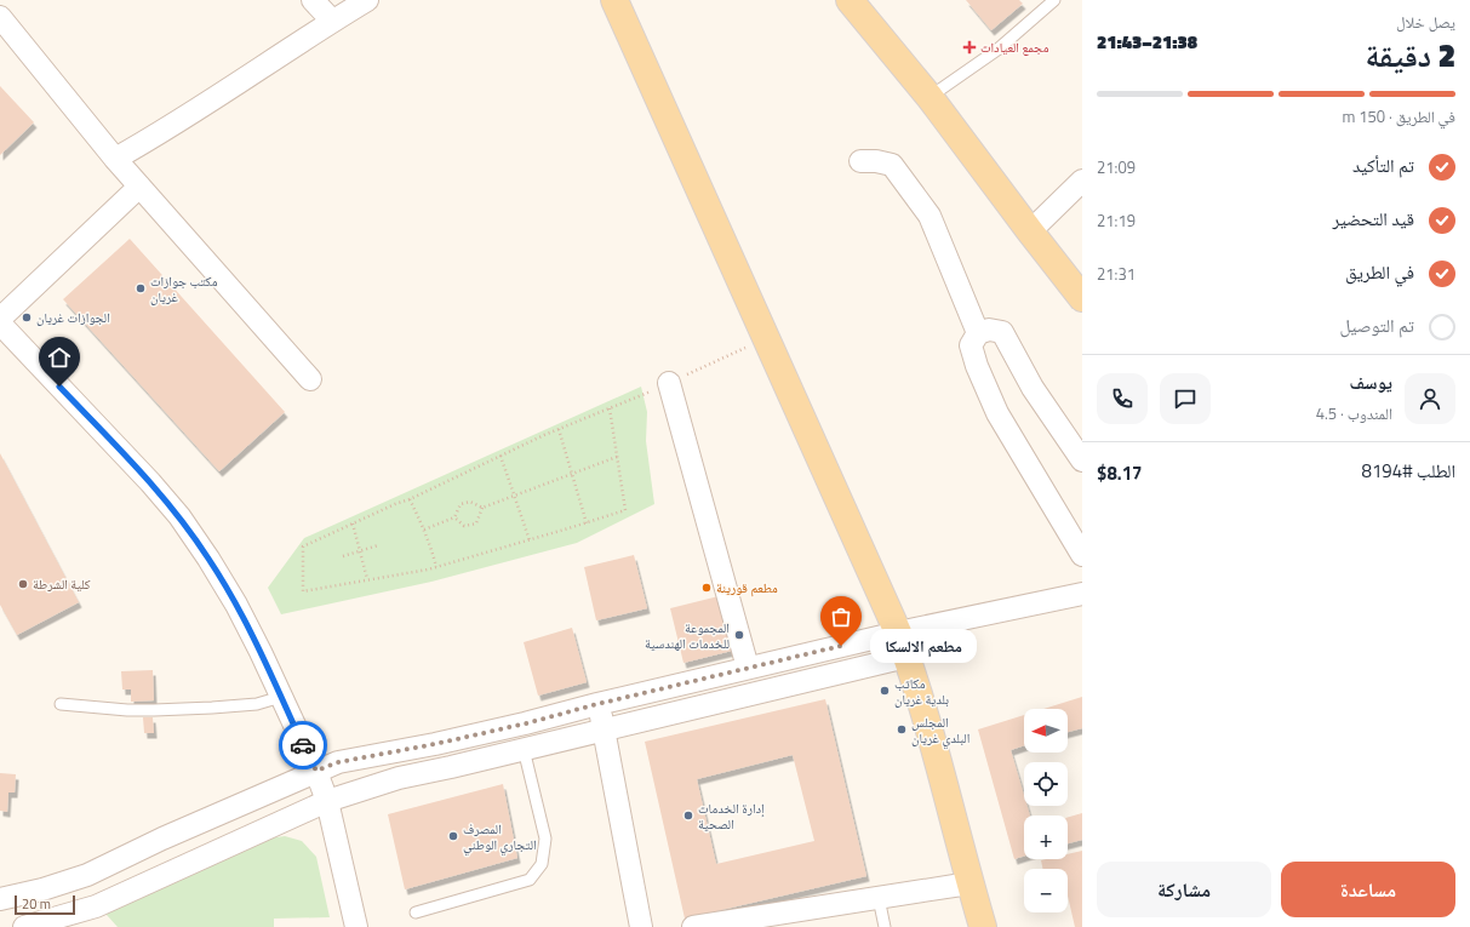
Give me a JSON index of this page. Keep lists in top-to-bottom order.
{
  "places": {
    "health": ["مجمع العيادات"],
    "other": [
      "مكتب جوازات غريان",
      "الجوازات غريان",
      "كلية الشرطة",
      "مطعم قورينة",
      "المجموعة للخدمات الهندسية",
      "مطعم الالسكا",
      "مكاتب بلدية غريان",
      "المجلس البلدي غريان",
      "إدارة الخدمات الصحية",
      "المصرف التجاري الوطني"
    ]
  },
  "scale_bar": "20 m",
  "north": "left",
  "page": {
    "heading": ["2 دقيقة", "يصل خلال", "21:38–21:43"],
    "panel": [
      "يوسف",
      "المندوب · 4.5",
      "الطلب #8194",
      "$8.17"
    ],
    "bar": "في الطريق · 150 m",
    "list": [
      ["تم التأكيد", "21:09"],
      ["قيد التحضير", "21:19"],
      ["في الطريق", "21:31"],
      "تم التوصيل"
    ],
    "bubble": "مطعم الالسكا",
    "map_buttons": ["+", "−"],
    "buttons": ["مساعدة", "مشاركة"],
    "scale": "20 m"
  }
}
